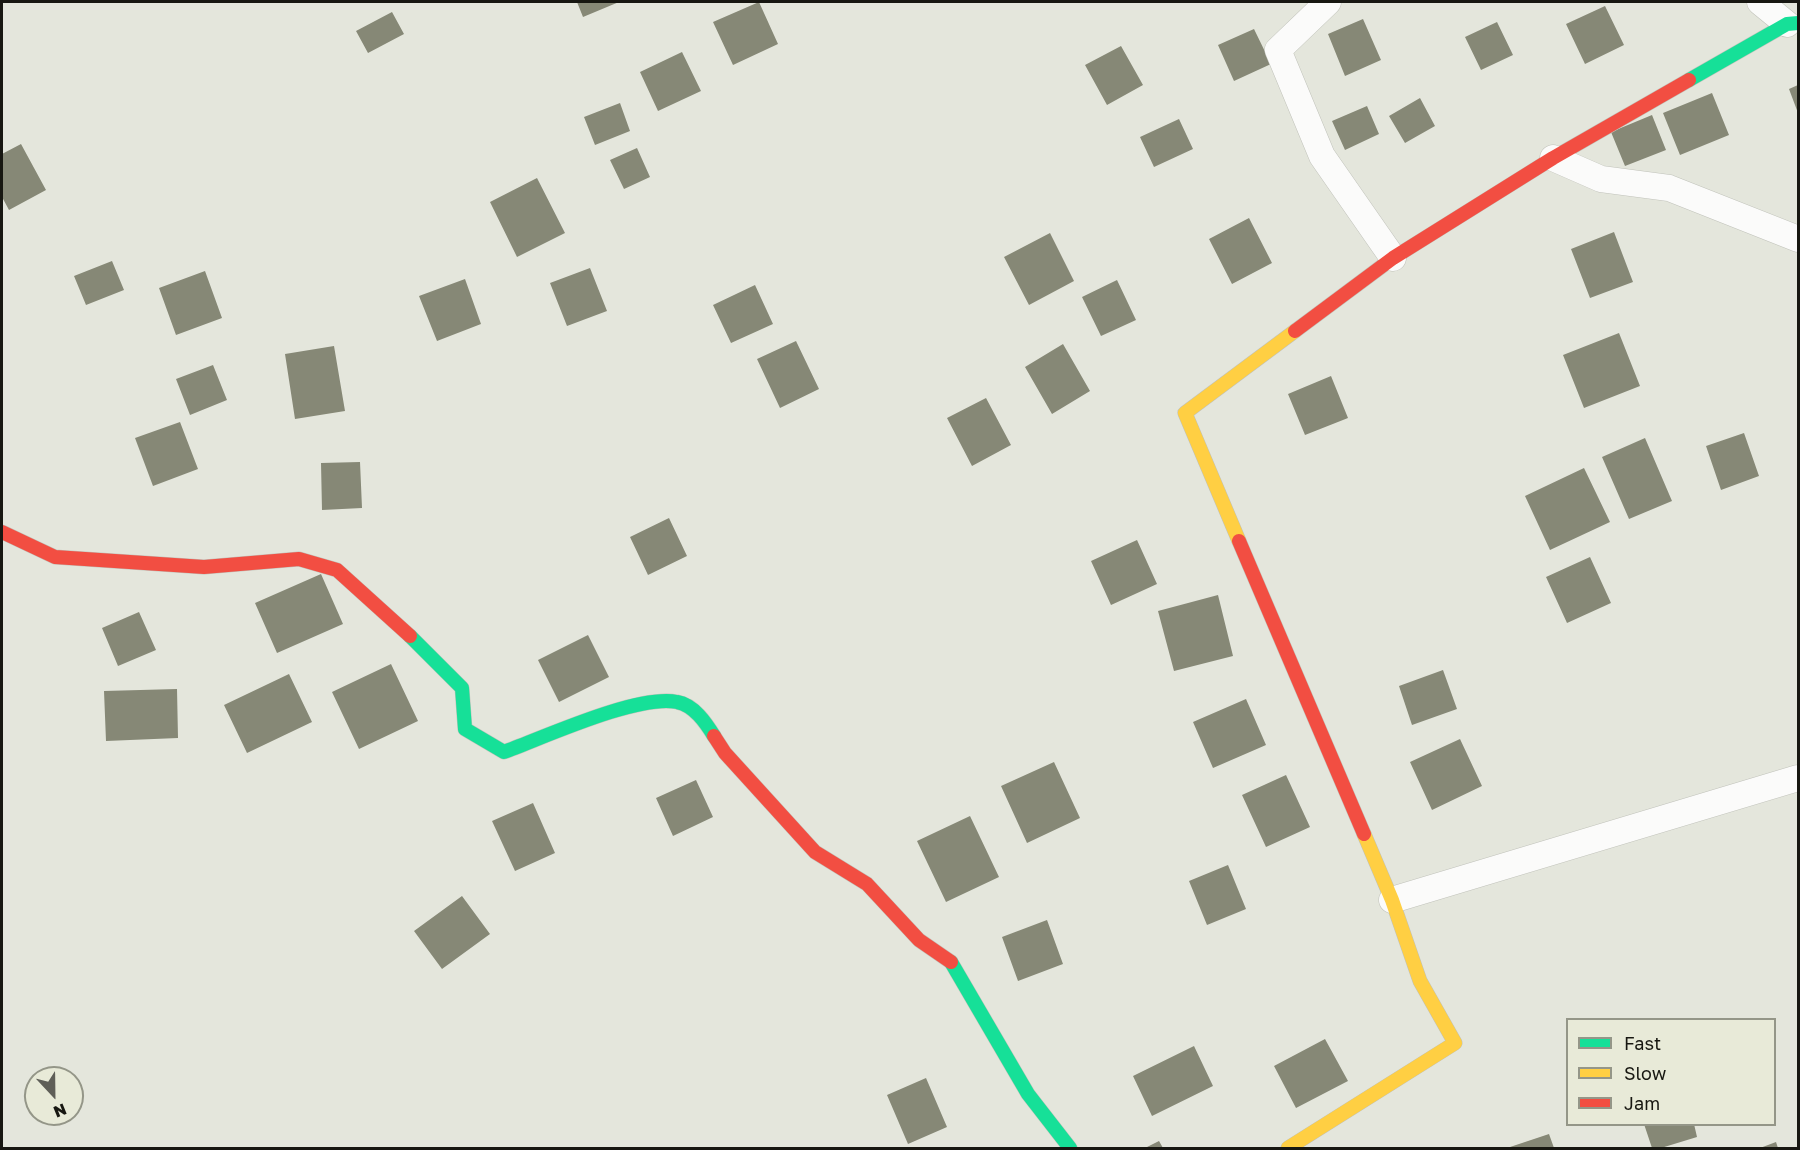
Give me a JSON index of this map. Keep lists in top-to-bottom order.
{
  "legend": ["Fast", "Slow", "Jam"],
  "north": "bottom"
}
